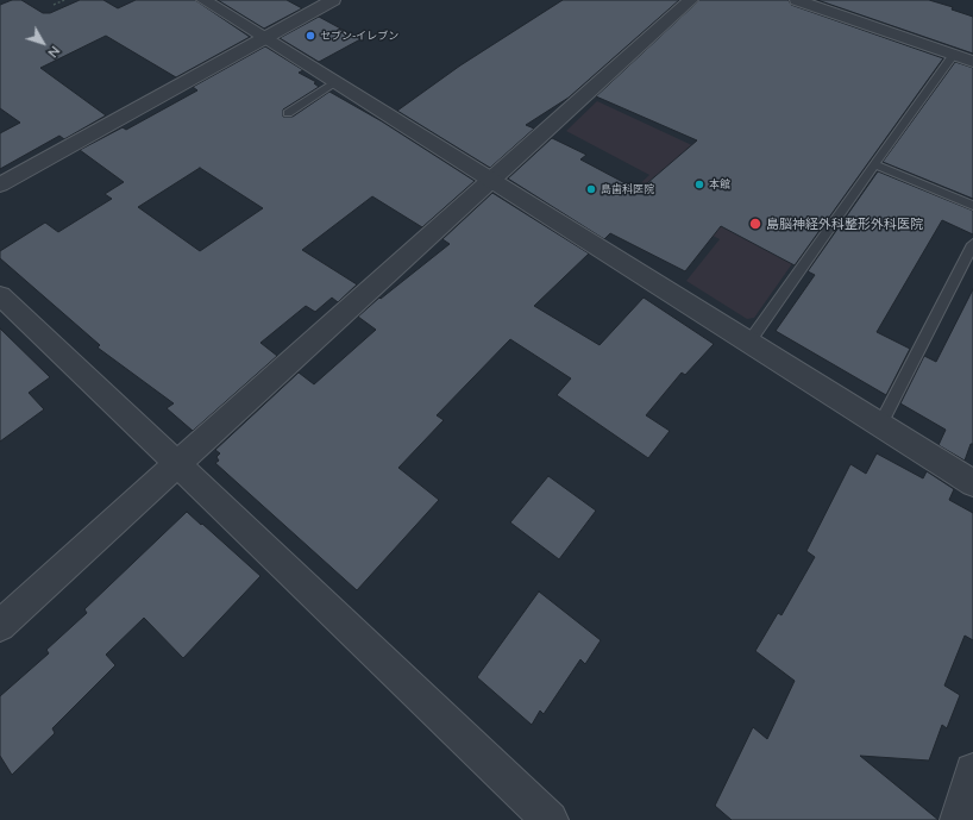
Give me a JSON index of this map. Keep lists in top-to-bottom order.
{
  "places": [
    "セブン-イレブン",
    "本館",
    "島歯科医院",
    "島脳神経外科整形外科医院"
  ],
  "north": "bottom right"
}
